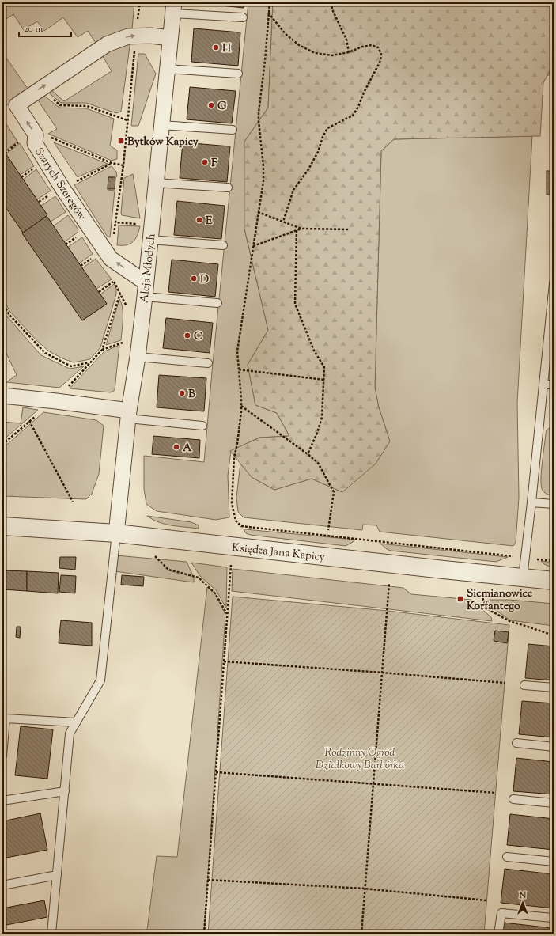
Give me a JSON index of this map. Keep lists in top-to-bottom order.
{
  "streets": {
    "street": ["Szarych Szeregów", "Aleja Młodych", "Księdza Jana Kapicy"]
  },
  "crossings": [
    ["Szarych Szeregów", "Aleja Młodych"],
    ["Aleja Młodych", "Księdza Jana Kapicy"]
  ],
  "parks": ["Rodzinny Ogród Działkowy Barbórka"],
  "places": {
    "other": [
      "H",
      "G",
      "F",
      "E",
      "D",
      "C",
      "B",
      "A"
    ],
    "transit": ["Bytków Kapicy", "Siemianowice Korfantego"]
  },
  "scale_bar": "20 m",
  "north": "top"
}
